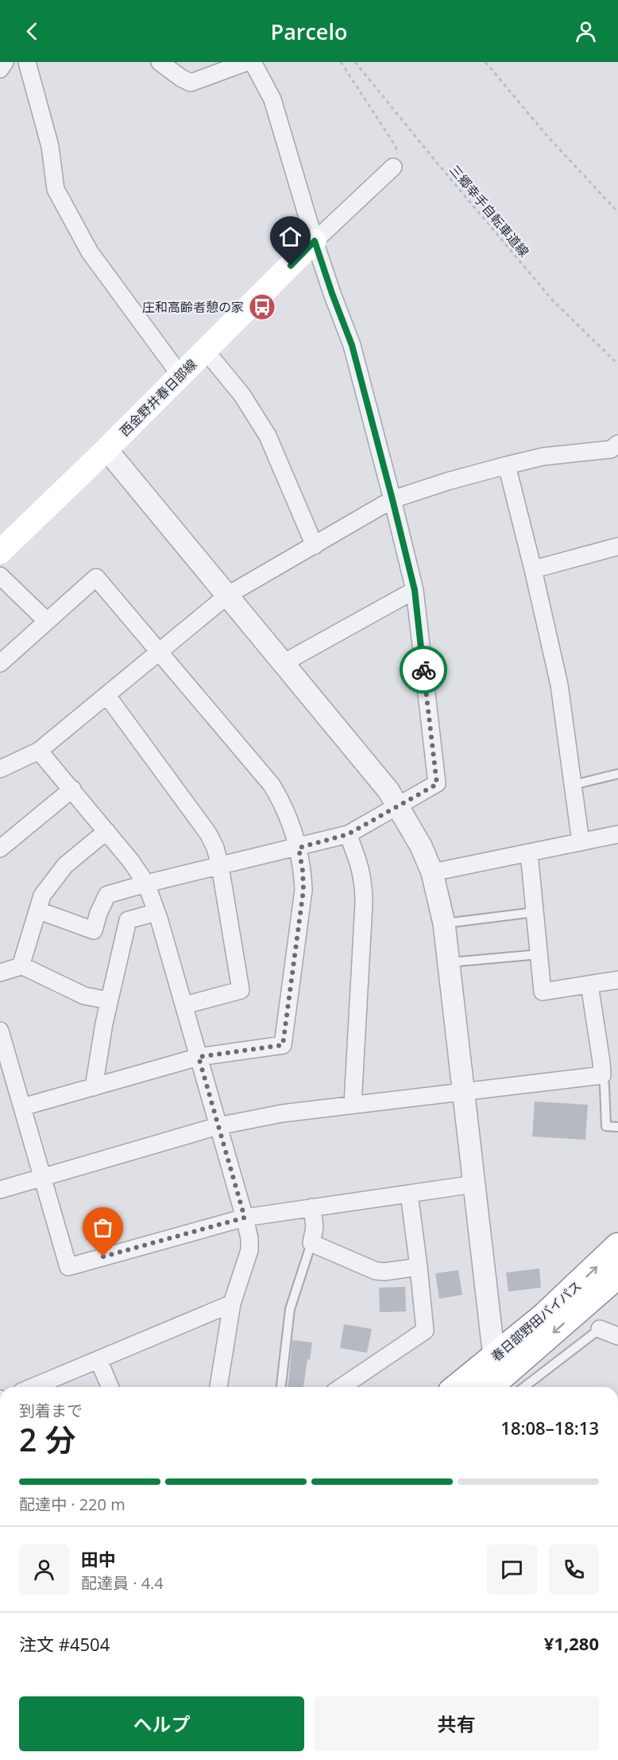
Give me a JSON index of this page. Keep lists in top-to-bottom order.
{
  "streets": {
    "highway": ["春日部野田バイパス"],
    "main road": ["西金野井春日部線"],
    "path": ["三郷幸手自転車道線"]
  },
  "places": {
    "bus stop": ["庄和高齢者憩の家"]
  },
  "page": {
    "header": "Parcelo",
    "heading": ["2 分", "到着まで", "18:08–18:13"],
    "panel": [
      "田中",
      "配達員 · 4.4",
      "注文 #4504",
      "¥1,280"
    ],
    "bar": "配達中 · 220 m",
    "buttons": ["ヘルプ", "共有"]
  }
}
